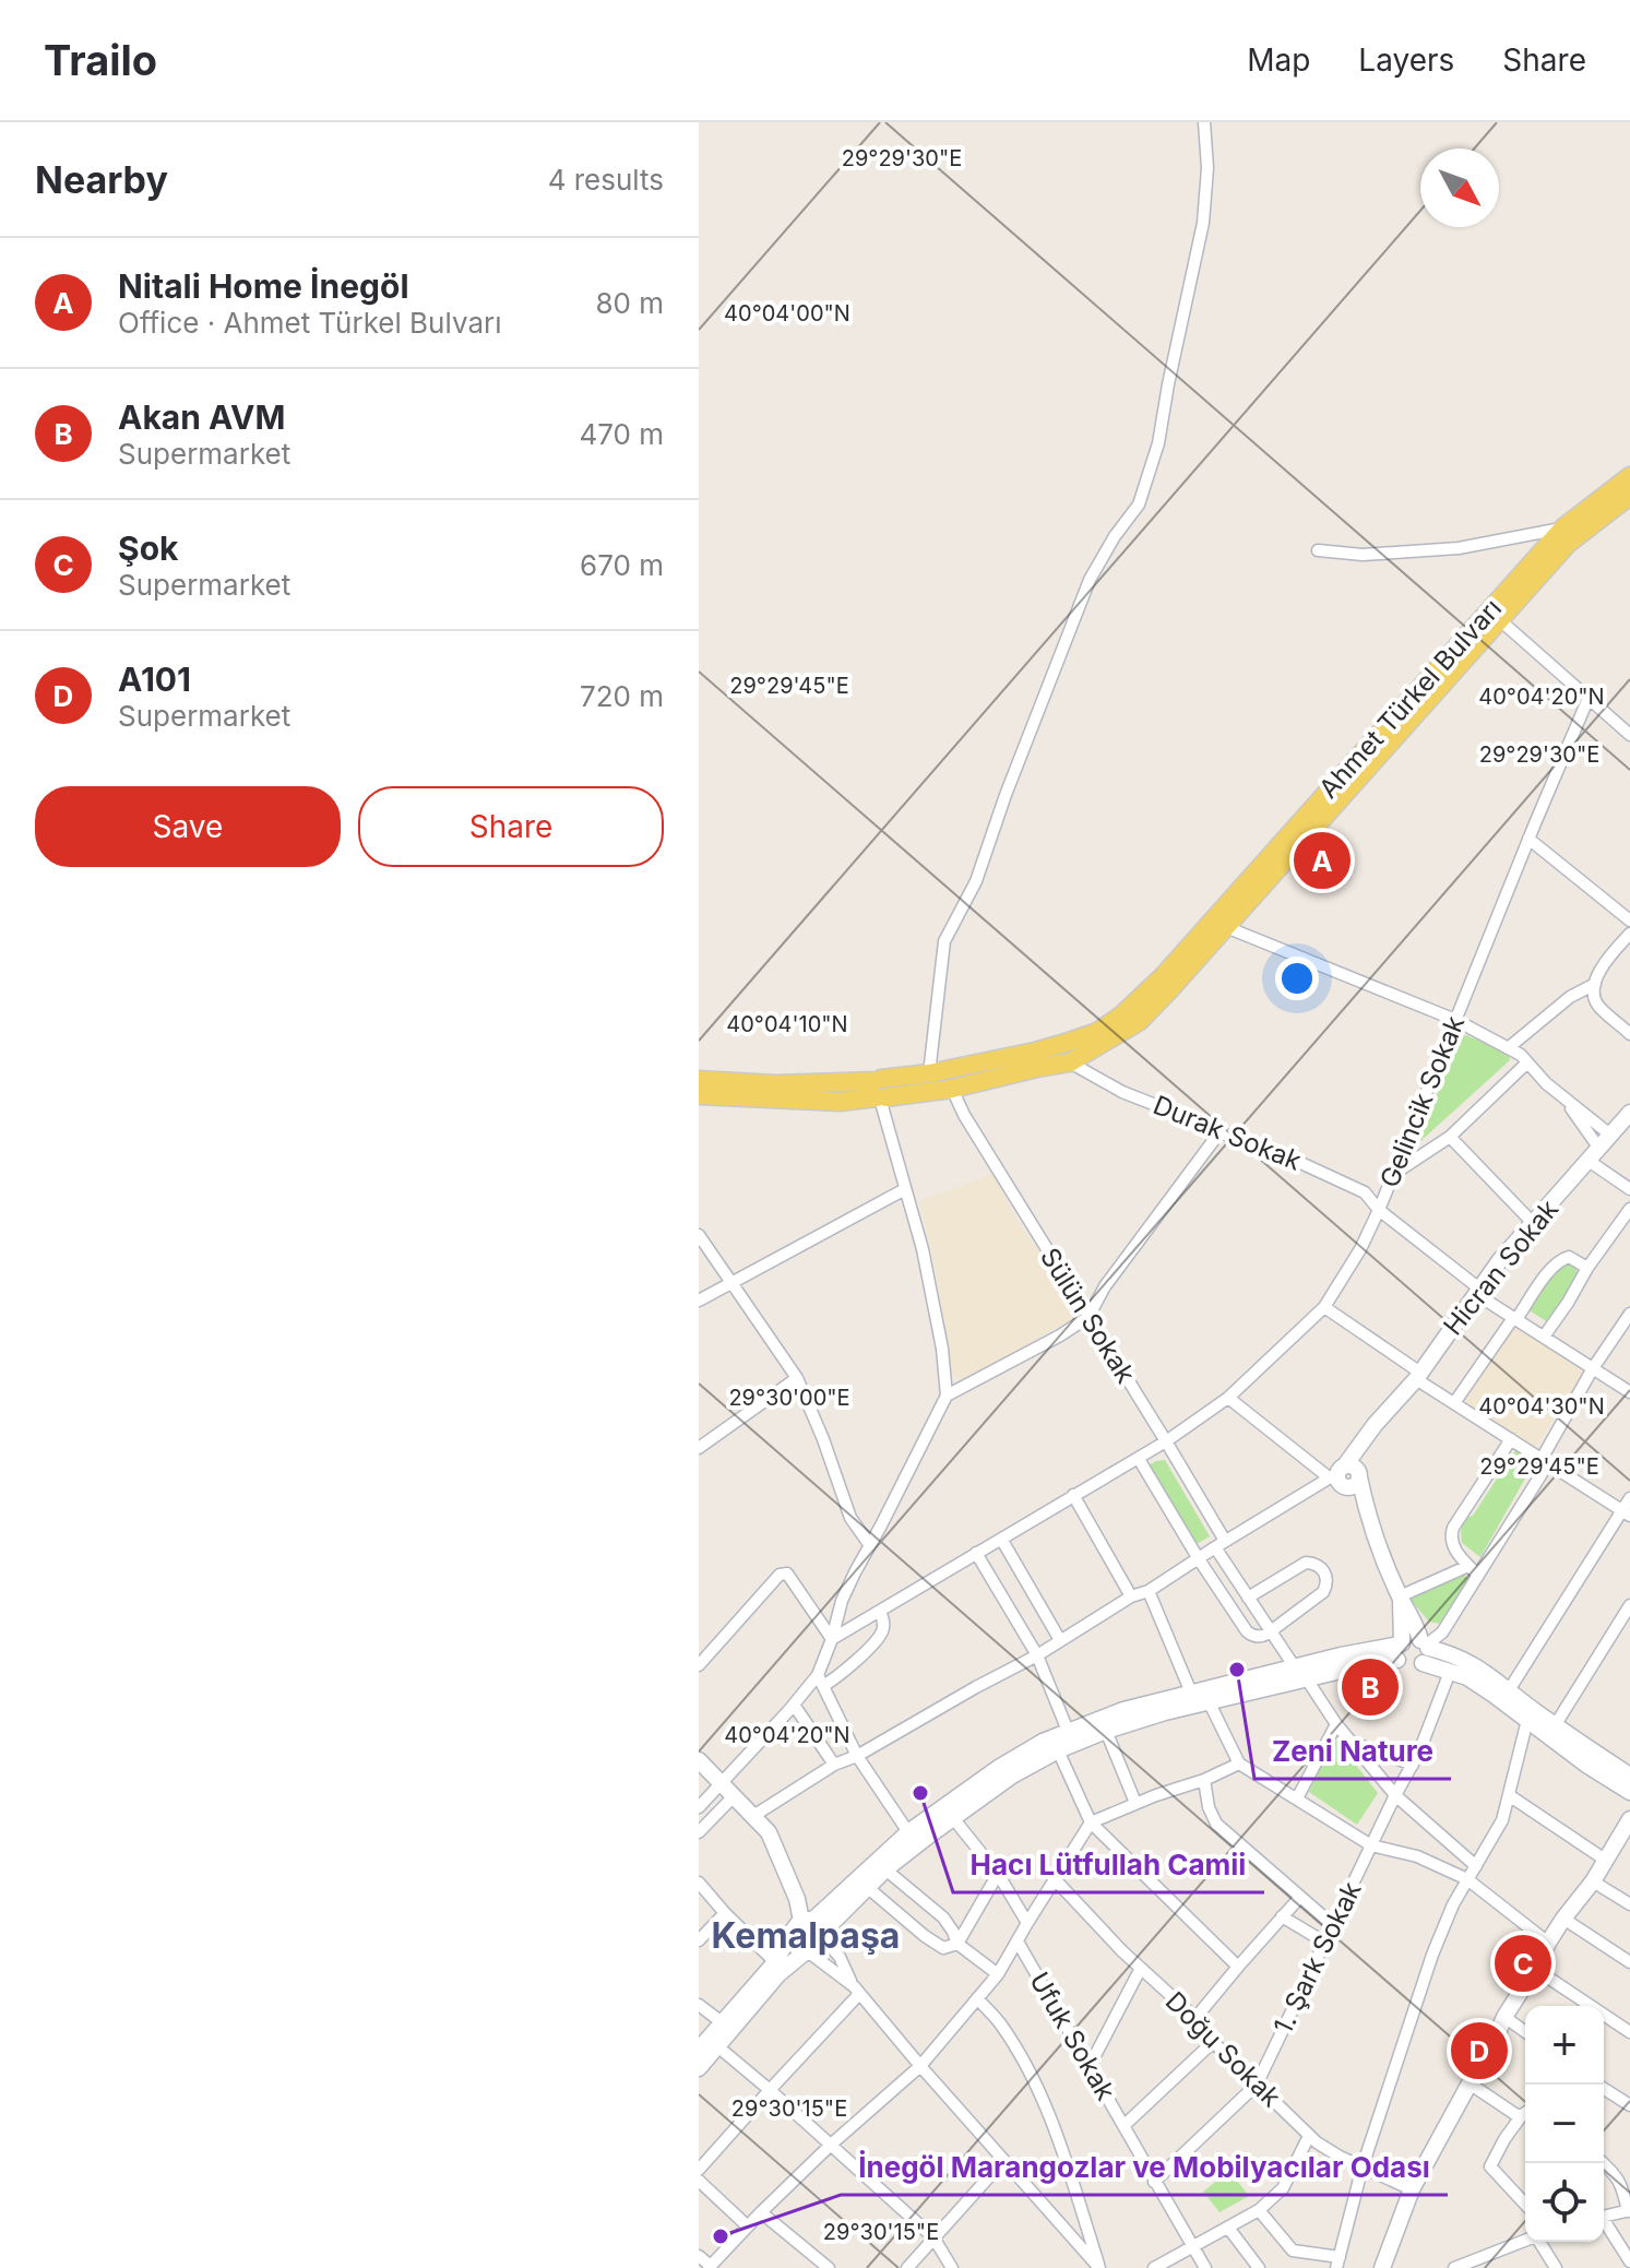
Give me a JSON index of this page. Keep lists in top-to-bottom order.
{
  "streets": {
    "main road": ["Ahmet Türkel Bulvarı", "Hicran Sokak"],
    "street": [
      "Gelincik Sokak",
      "Durak Sokak",
      "Sülün Sokak",
      "1. Şark Sokak",
      "Ufuk Sokak",
      "Doğu Sokak"
    ]
  },
  "crossings": [
    ["Ahmet Türkel Bulvarı", "Durak Sokak"],
    ["Ahmet Türkel Bulvarı", "Sülün Sokak"],
    ["Gelincik Sokak", "Durak Sokak"],
    ["Gelincik Sokak", "Sülün Sokak"],
    ["Durak Sokak", "Hicran Sokak"],
    ["1. Şark Sokak", "Ufuk Sokak"],
    ["1. Şark Sokak", "Doğu Sokak"]
  ],
  "districts": ["Kemalpaşa"],
  "places": ["Zeni Nature", "Hacı Lütfullah Camii", "İnegöl Marangozlar ve Mobilyacılar Odası"],
  "north": "bottom right",
  "page": {
    "header": "Trailo",
    "nav": ["Map", "Layers", "Share"],
    "heading": ["Nearby", "4 results"],
    "list": [
      {
        "mark": "A",
        "name": "Nitali Home İnegöl",
        "note": "Office · Ahmet Türkel Bulvarı",
        "value": "80 m"
      },
      {
        "mark": "B",
        "name": "Akan AVM",
        "note": "Supermarket",
        "value": "470 m"
      },
      {
        "mark": "C",
        "name": "Şok",
        "note": "Supermarket",
        "value": "670 m"
      },
      {
        "mark": "D",
        "name": "A101",
        "note": "Supermarket",
        "value": "720 m"
      }
    ],
    "buttons": ["Save", "Share"],
    "pins": [
      "A",
      "B",
      "C",
      "D"
    ],
    "map_buttons": ["+", "−"]
  },
  "coordinates": [
    "29°29'30\"E",
    "40°04'00\"N",
    "29°29'45\"E",
    "40°04'20\"N",
    "40°04'10\"N",
    "29°30'00\"E",
    "40°04'30\"N",
    "29°30'15\"E"
  ]
}
